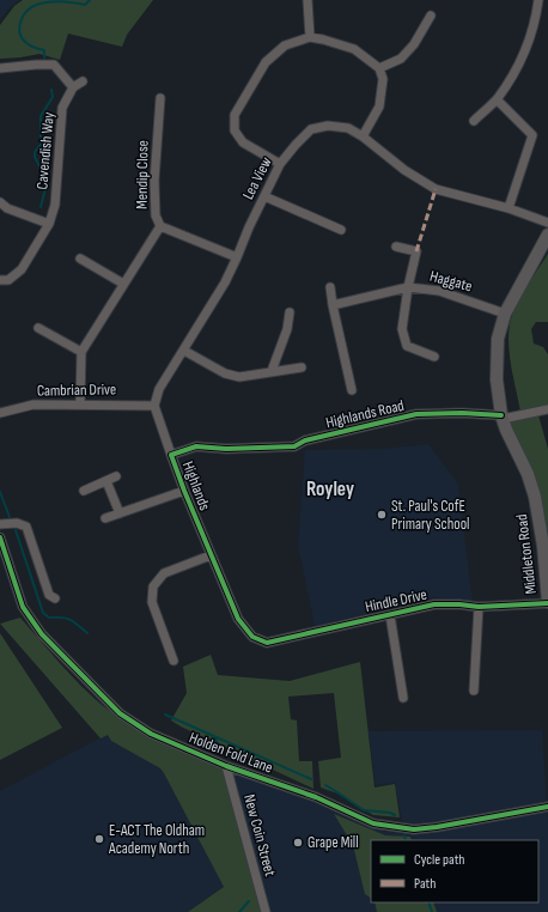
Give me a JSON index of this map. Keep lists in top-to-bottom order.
{
  "streets": {
    "main road": ["Middleton Road"],
    "street": [
      "Cavendish Way",
      "Mendip Close",
      "Lea View",
      "Haggate",
      "Cambrian Drive",
      "Highlands Road",
      "Highlands",
      "Hindle Drive",
      "Holden Fold Lane",
      "New Coin Street"
    ]
  },
  "crossings": [
    ["Mendip Close", "Lea View"],
    ["Lea View", "Cambrian Drive"],
    ["Haggate", "Middleton Road"],
    ["Highlands Road", "Highlands"],
    ["Highlands Road", "Middleton Road"],
    ["Highlands", "Hindle Drive"],
    ["Middleton Road", "Hindle Drive"],
    ["Holden Fold Lane", "New Coin Street"]
  ],
  "districts": ["Royley"],
  "places": ["St. Paul's CofE Primary School", "E-ACT The Oldham Academy North", "Grape Mill"],
  "legend": ["Cycle path", "Path"]
}
